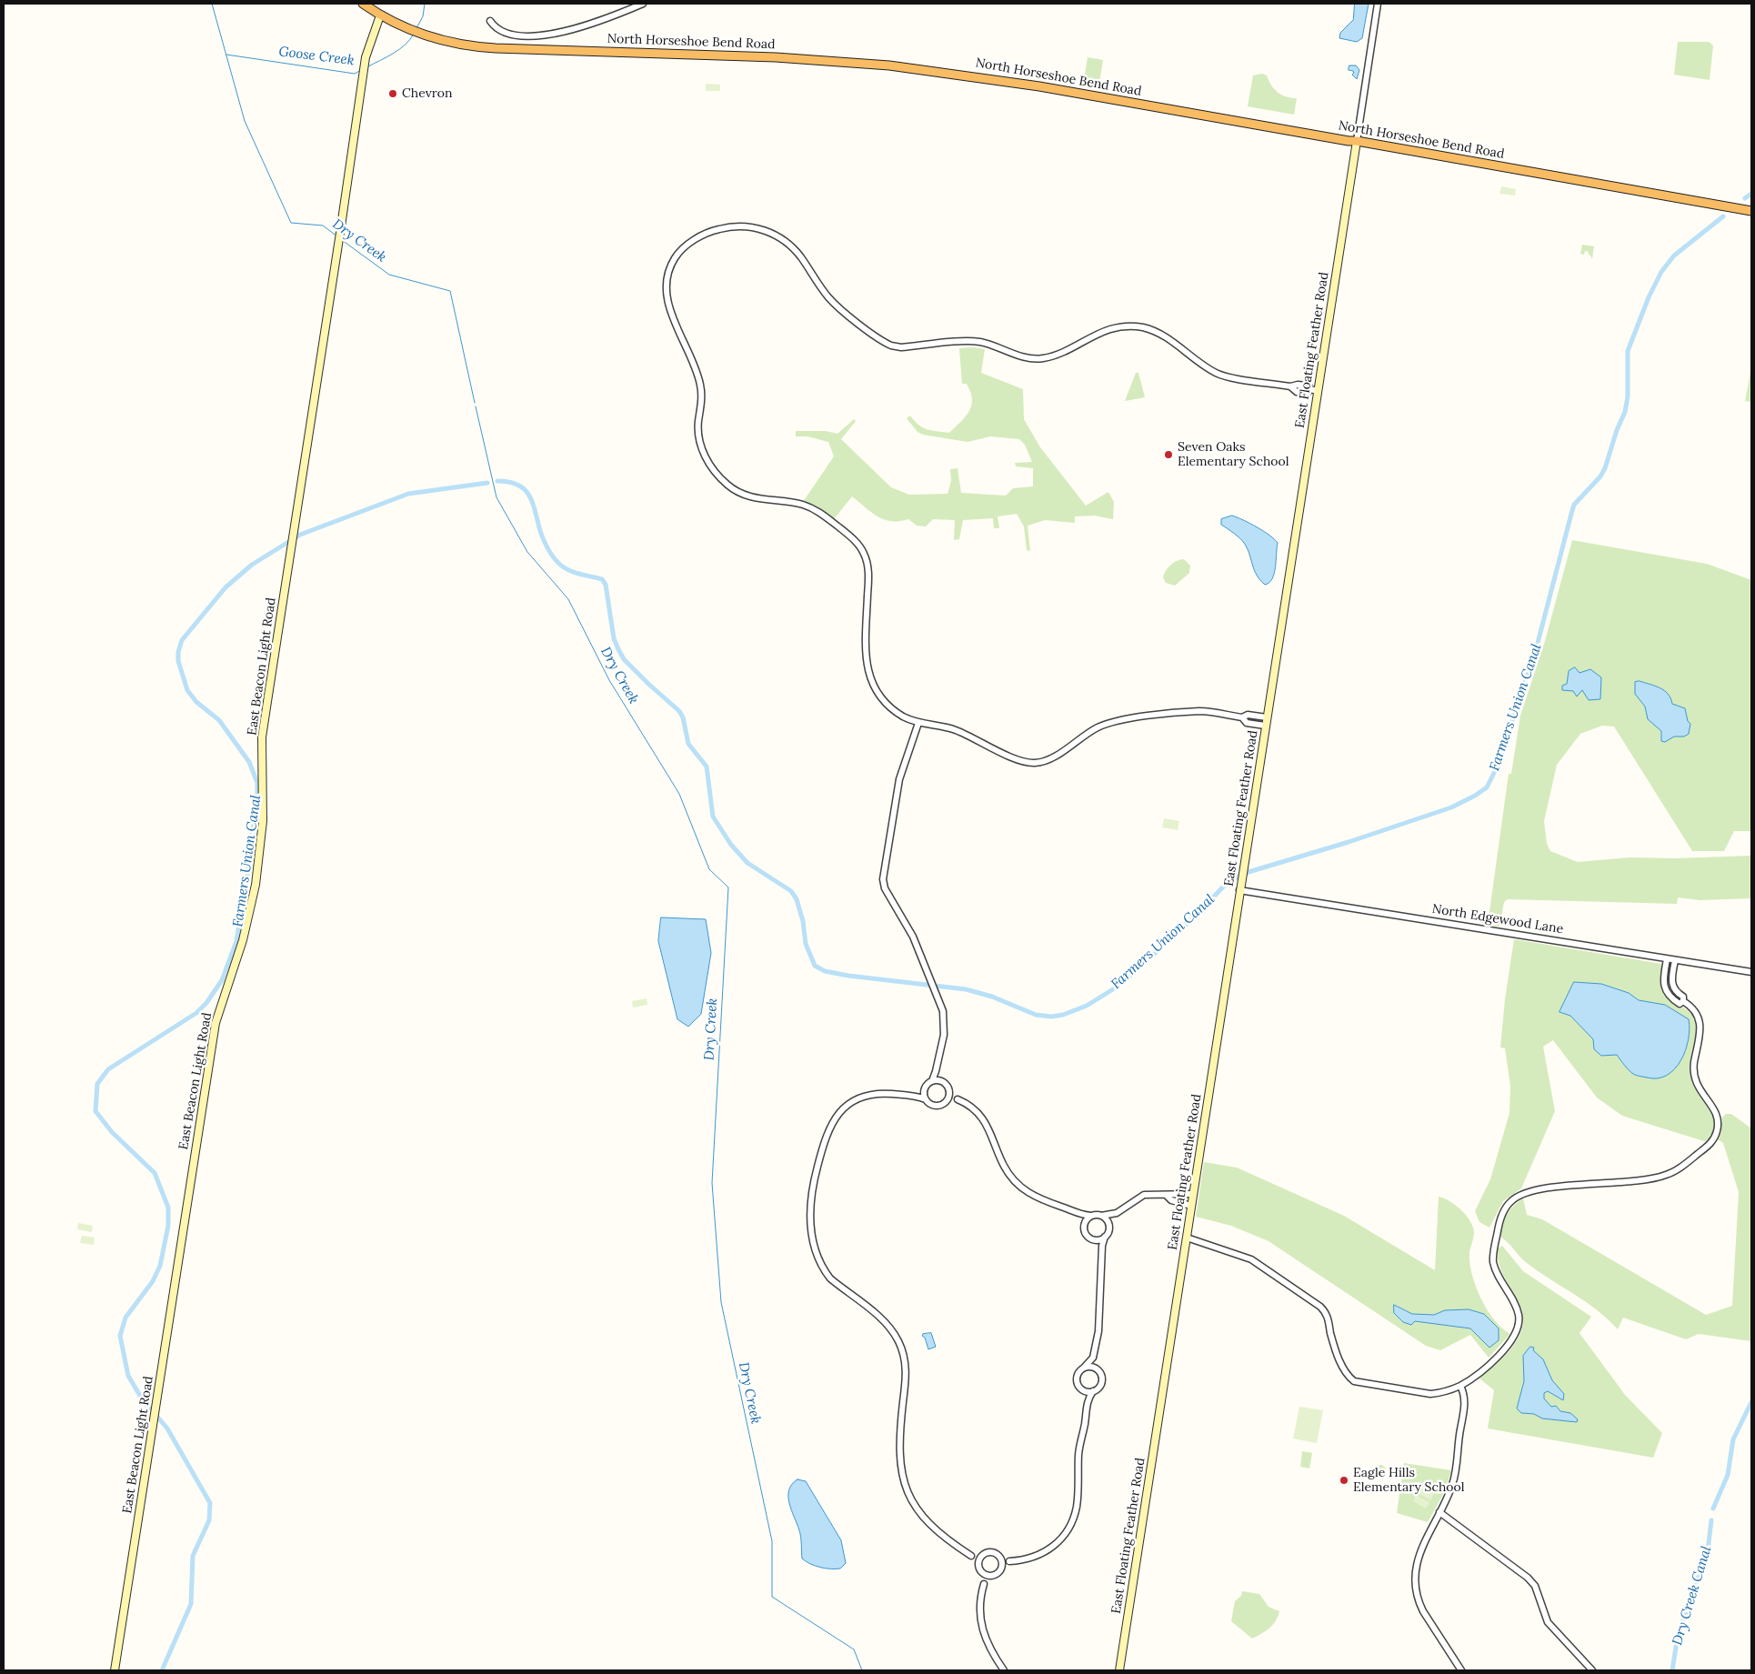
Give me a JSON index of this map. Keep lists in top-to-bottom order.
{
  "streets": {
    "highway": ["North Horseshoe Bend Road"],
    "main road": ["East Floating Feather Road", "East Beacon Light Road"],
    "street": ["North Edgewood Lane"]
  },
  "crossings": [
    ["North Horseshoe Bend Road", "East Floating Feather Road"],
    ["North Horseshoe Bend Road", "East Beacon Light Road"],
    ["East Floating Feather Road", "North Edgewood Lane"]
  ],
  "water": [
    "Goose Creek",
    "Dry Creek",
    "Farmers Union Canal",
    "Dry Creek Canal"
  ],
  "places": ["Chevron", "Seven Oaks Elementary School", "Eagle Hills Elementary School"]
}
